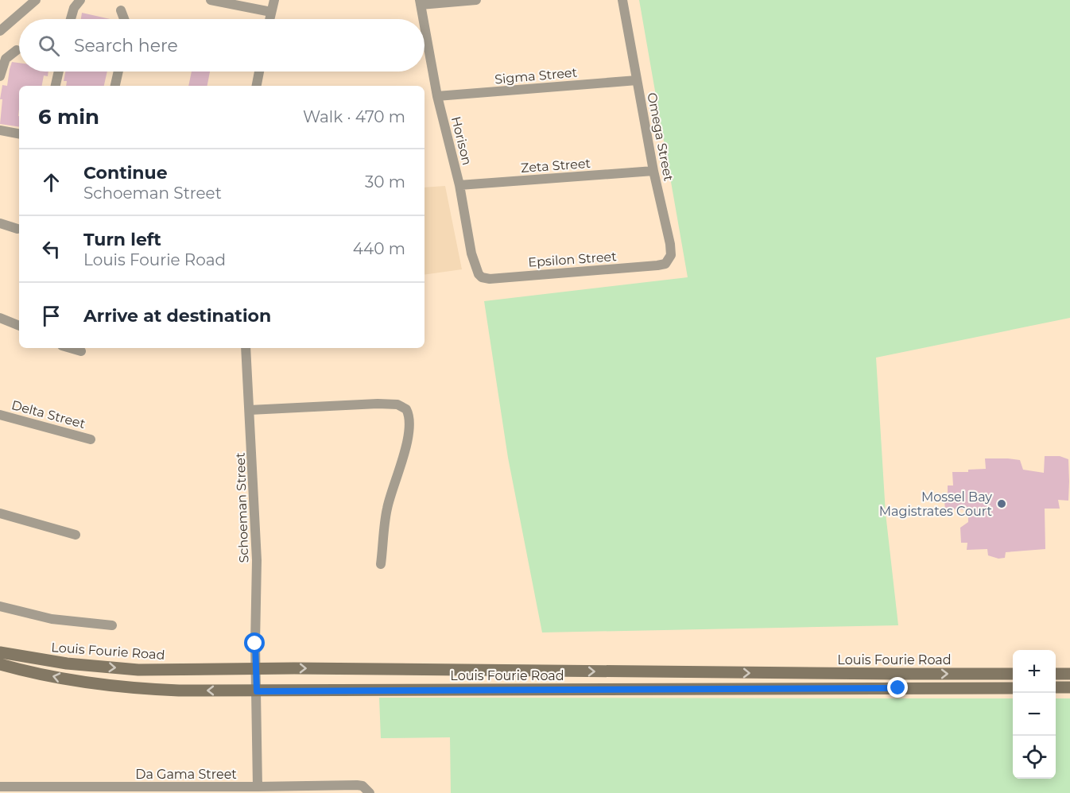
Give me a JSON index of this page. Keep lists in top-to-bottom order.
{
  "streets": {
    "main road": ["Louis Fourie Road"],
    "street": [
      "Sigma Street",
      "Omega Street",
      "Horison",
      "Zeta Street",
      "Epsilon Street",
      "Delta Street",
      "Schoeman Street",
      "Da Gama Street"
    ]
  },
  "crossings": [
    ["Sigma Street", "Omega Street"],
    ["Sigma Street", "Horison"],
    ["Omega Street", "Zeta Street"],
    ["Omega Street", "Epsilon Street"],
    ["Horison", "Zeta Street"],
    ["Horison", "Epsilon Street"],
    ["Schoeman Street", "Louis Fourie Road"],
    ["Schoeman Street", "Da Gama Street"]
  ],
  "places": ["Mossel Bay Magistrates Court"],
  "page": {
    "search": "Search here",
    "heading": ["6 min", "Walk · 470 m"],
    "list": [
      ["Continue", "Schoeman Street", "30 m"],
      ["Turn left", "Louis Fourie Road", "440 m"],
      "Arrive at destination"
    ],
    "map_buttons": ["+", "−"]
  }
}
